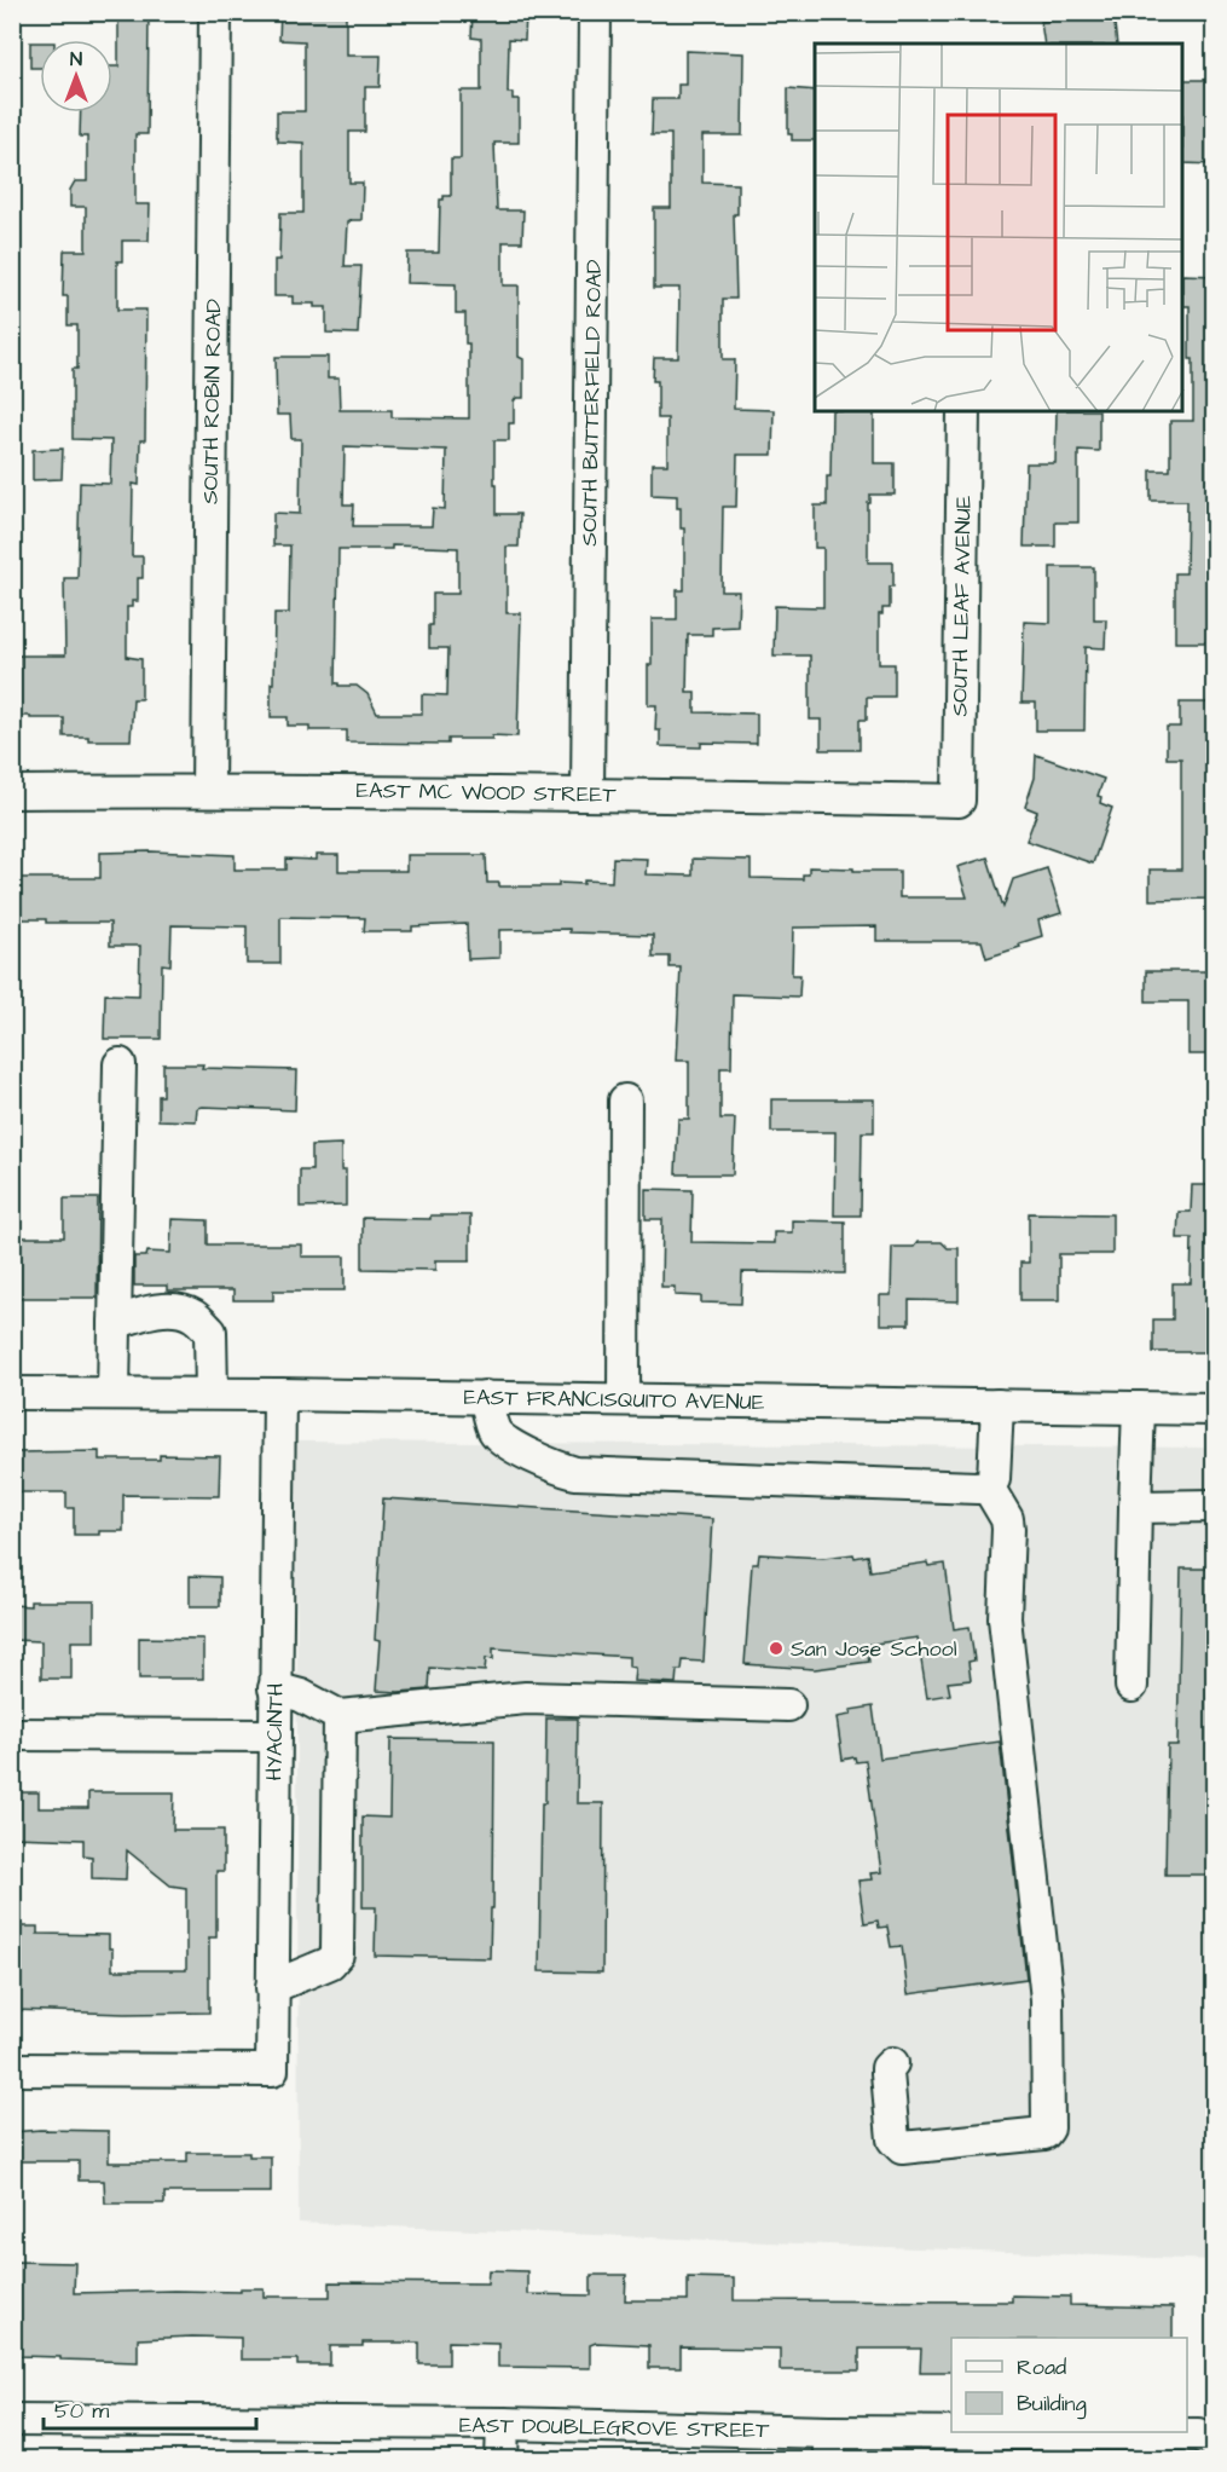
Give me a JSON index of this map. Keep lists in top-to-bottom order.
{
  "streets": {
    "street": [
      "SOUTH ROBIN ROAD",
      "SOUTH BUTTERFIELD ROAD",
      "SOUTH LEAF AVENUE",
      "EAST MC WOOD STREET",
      "EAST FRANCISQUITO AVENUE",
      "HYACINTH",
      "EAST DOUBLEGROVE STREET"
    ]
  },
  "crossings": [
    ["SOUTH ROBIN ROAD", "EAST MC WOOD STREET"],
    ["SOUTH BUTTERFIELD ROAD", "EAST MC WOOD STREET"],
    ["SOUTH LEAF AVENUE", "EAST MC WOOD STREET"],
    ["EAST FRANCISQUITO AVENUE", "HYACINTH"]
  ],
  "places": ["San Jose School"],
  "legend": ["Road", "Building"],
  "scale_bar": "50 m",
  "north": "top"
}
